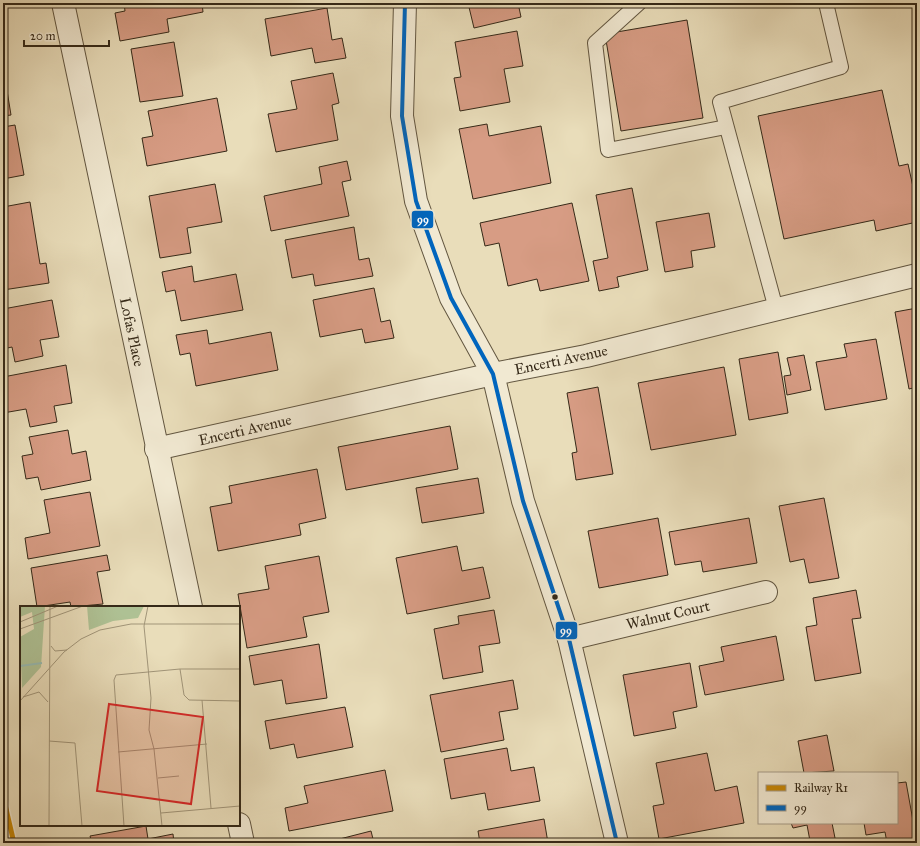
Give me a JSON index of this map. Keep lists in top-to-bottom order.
{
  "streets": {
    "street": ["Lofas Place", "Encerti Avenue", "Walnut Court"]
  },
  "crossings": [
    ["Lofas Place", "Encerti Avenue"]
  ],
  "lines": ["transit line 99", "rail line R1"],
  "legend": ["Railway R1", "99"],
  "scale_bar": "20 m"
}
